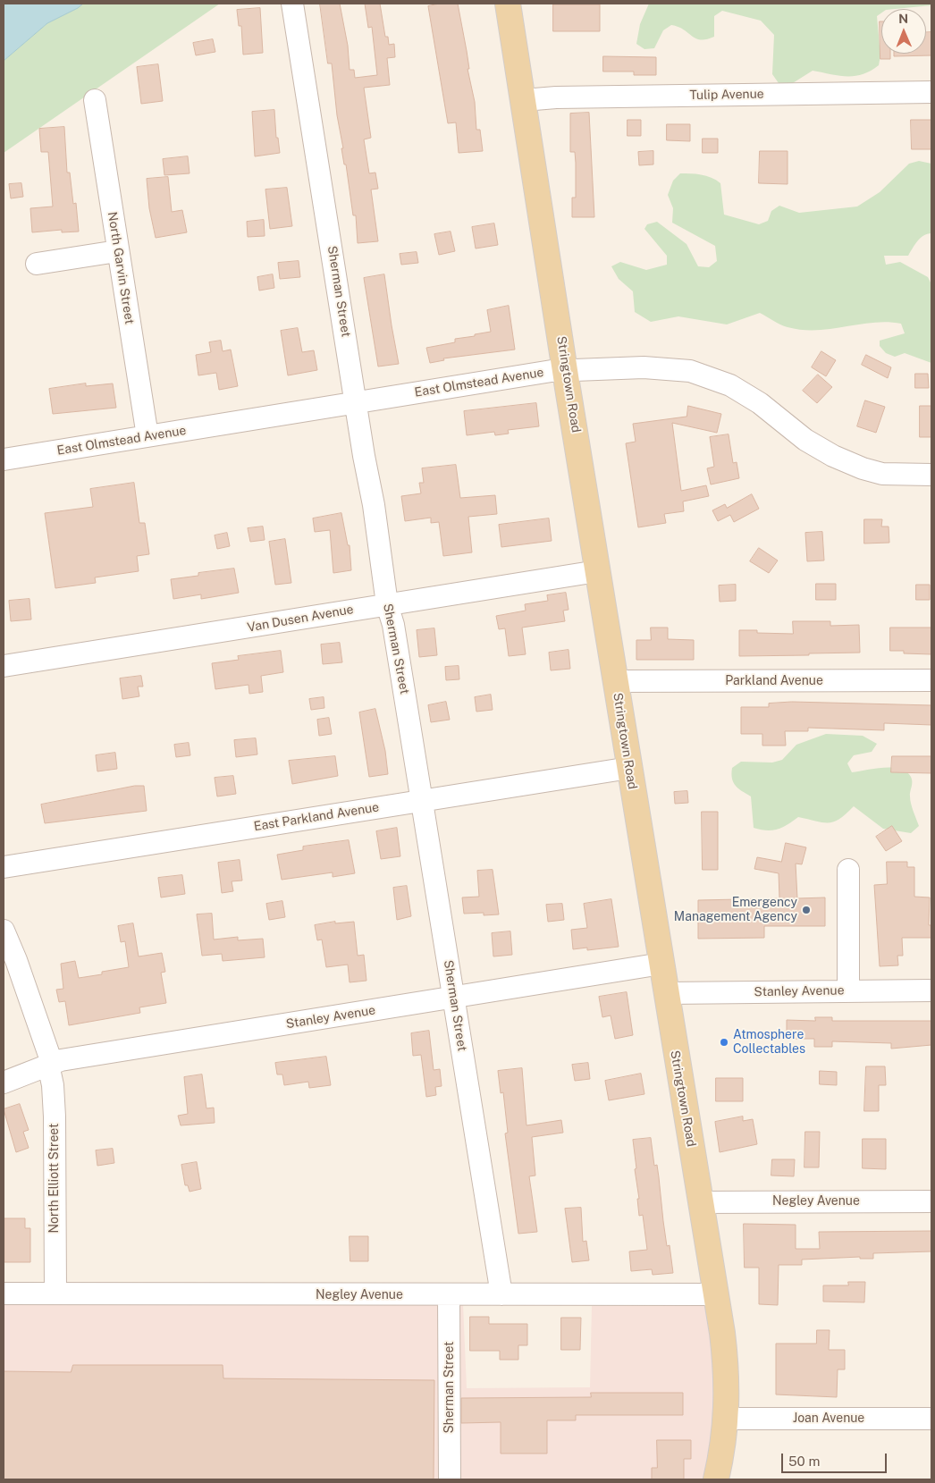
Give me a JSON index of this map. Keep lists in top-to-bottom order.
{
  "streets": {
    "main road": ["Stringtown Road"],
    "street": [
      "Tulip Avenue",
      "North Garvin Street",
      "Sherman Street",
      "East Olmstead Avenue",
      "Van Dusen Avenue",
      "Parkland Avenue",
      "East Parkland Avenue",
      "Stanley Avenue",
      "North Elliott Street",
      "Negley Avenue",
      "Joan Avenue"
    ]
  },
  "crossings": [
    ["Tulip Avenue", "Stringtown Road"],
    ["North Garvin Street", "East Olmstead Avenue"],
    ["Sherman Street", "East Olmstead Avenue"],
    ["Sherman Street", "Van Dusen Avenue"],
    ["Sherman Street", "East Parkland Avenue"],
    ["Sherman Street", "Stanley Avenue"],
    ["Sherman Street", "Negley Avenue"],
    ["East Olmstead Avenue", "Stringtown Road"],
    ["Stringtown Road", "Van Dusen Avenue"],
    ["Stringtown Road", "Parkland Avenue"],
    ["Stringtown Road", "East Parkland Avenue"],
    ["Stringtown Road", "Stanley Avenue"],
    ["Stringtown Road", "Negley Avenue"],
    ["Stringtown Road", "Joan Avenue"],
    ["Stanley Avenue", "North Elliott Street"],
    ["North Elliott Street", "Negley Avenue"]
  ],
  "places": ["Emergency Management Agency", "Atmosphere Collectables"],
  "scale_bar": "50 m",
  "north": "top"
}
